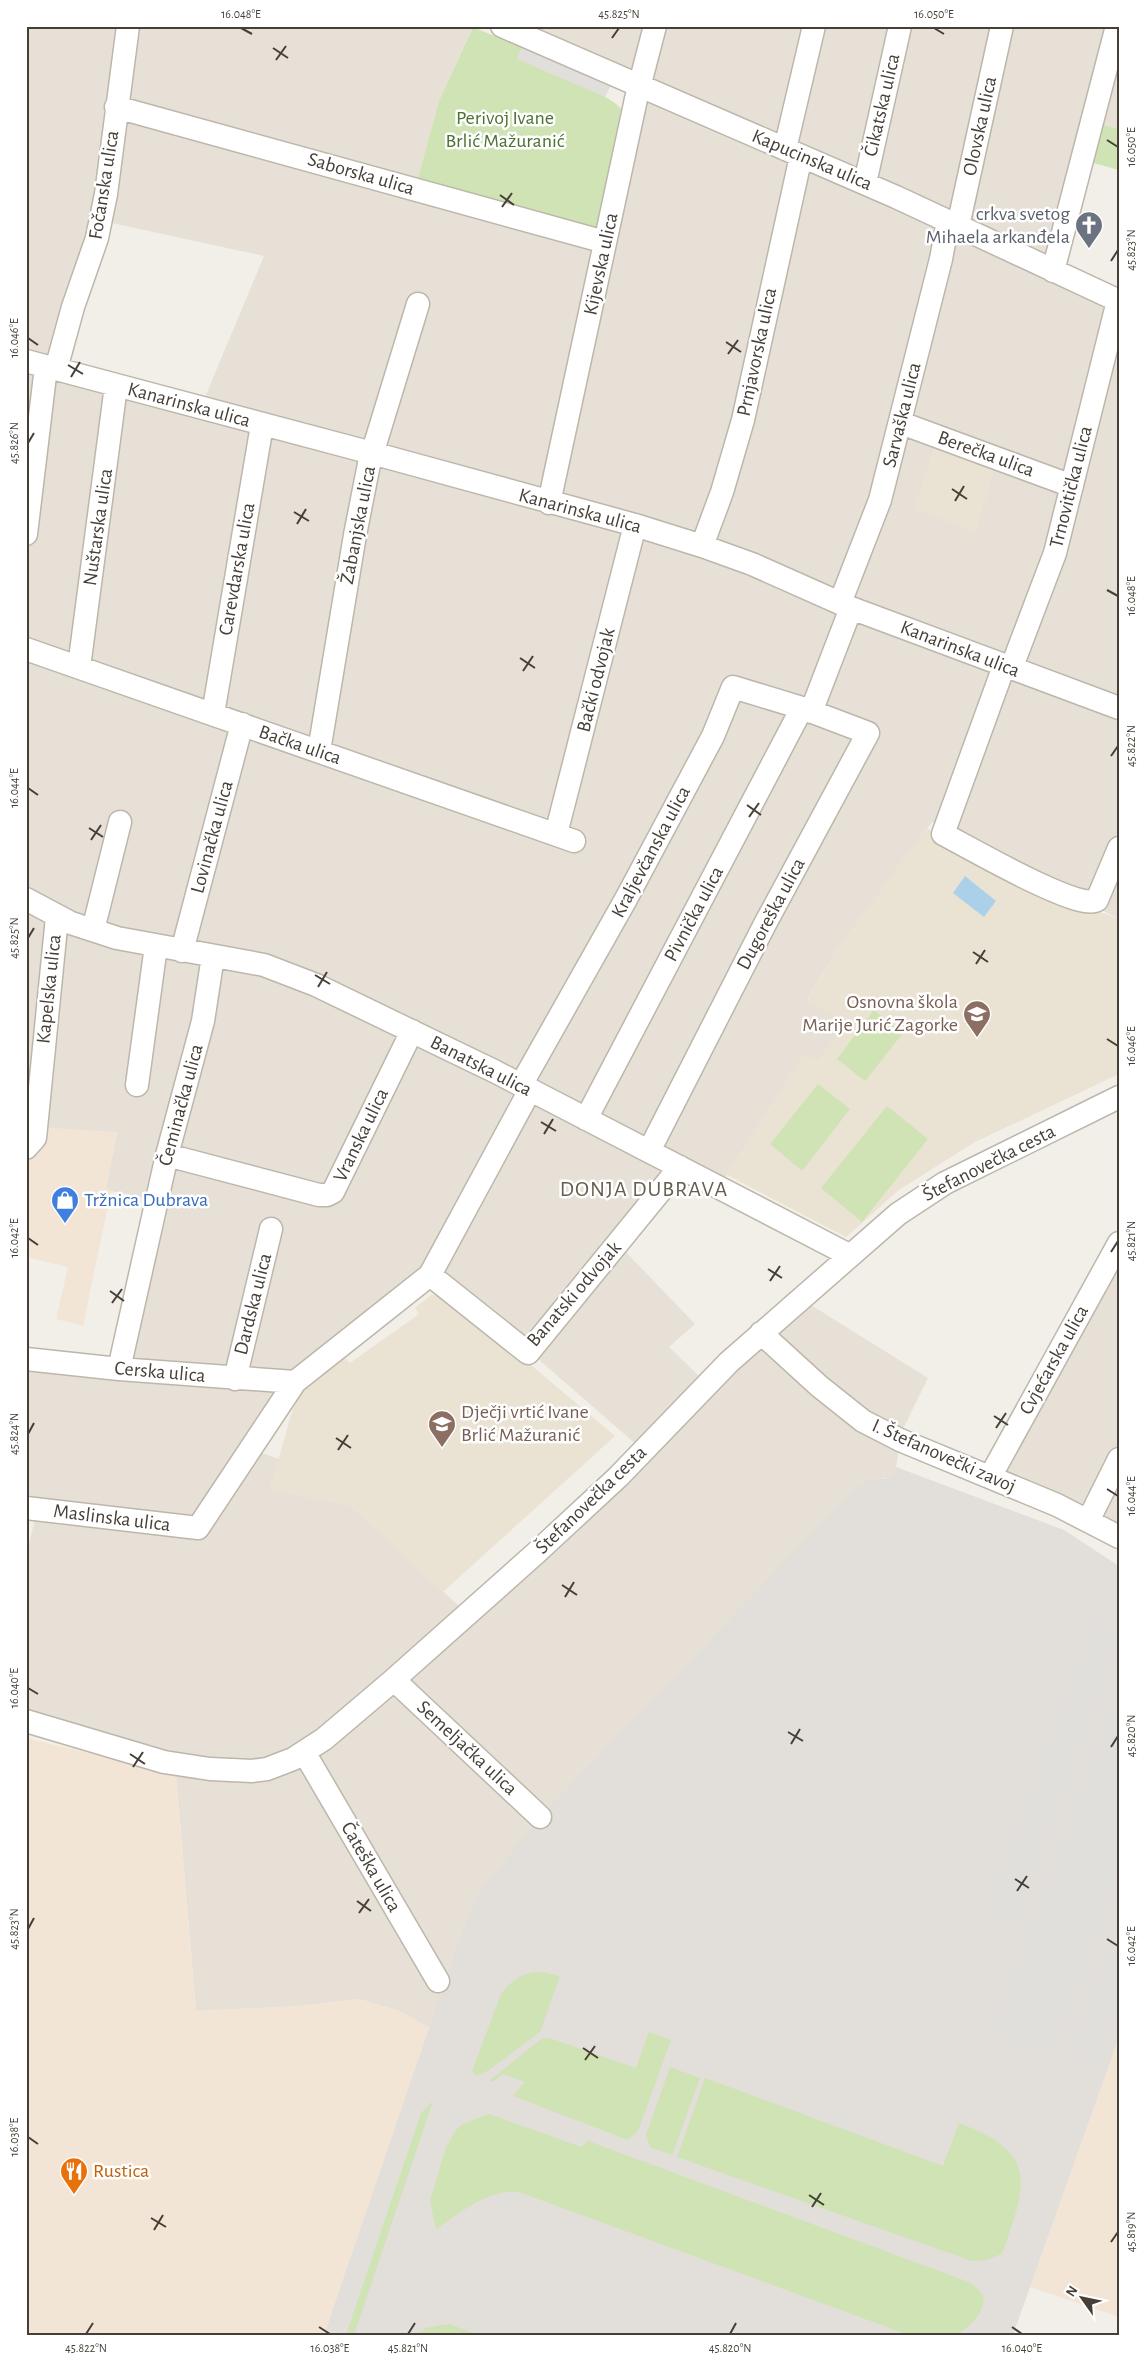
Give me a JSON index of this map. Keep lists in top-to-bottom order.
{
  "streets": {
    "street": [
      "Čikatska ulica",
      "Olovska ulica",
      "Kapucinska ulica",
      "Saborska ulica",
      "Fočanska ulica",
      "Kijevska ulica",
      "Prnjavorska ulica",
      "Kanarinska ulica",
      "Sarvaška ulica",
      "Berečka ulica",
      "Trnovitička ulica",
      "Žabanjska ulica",
      "Nuštarska ulica",
      "Carevdarska ulica",
      "Bački odvojak",
      "Bačka ulica",
      "Lovinačka ulica",
      "Kraljevčanska ulica",
      "Pivnička ulica",
      "Dugoreška ulica",
      "Kapelska ulica",
      "Banatska ulica",
      "Čeminačka ulica",
      "Vranska ulica",
      "Štefanovečka cesta",
      "Banatski odvojak",
      "Dardska ulica",
      "Cvjećarska ulica",
      "Cerska ulica",
      "I. Štefanovečki zavoj",
      "Maslinska ulica",
      "Semeljačka ulica",
      "Čateška ulica"
    ]
  },
  "crossings": [
    ["Čikatska ulica", "Kapucinska ulica"],
    ["Olovska ulica", "Kapucinska ulica"],
    ["Olovska ulica", "Sarvaška ulica"],
    ["Kapucinska ulica", "Kijevska ulica"],
    ["Kapucinska ulica", "Prnjavorska ulica"],
    ["Kapucinska ulica", "Sarvaška ulica"],
    ["Kapucinska ulica", "Trnovitička ulica"],
    ["Saborska ulica", "Fočanska ulica"],
    ["Saborska ulica", "Kijevska ulica"],
    ["Fočanska ulica", "Kanarinska ulica"],
    ["Kijevska ulica", "Kanarinska ulica"],
    ["Prnjavorska ulica", "Kanarinska ulica"],
    ["Kanarinska ulica", "Sarvaška ulica"],
    ["Kanarinska ulica", "Trnovitička ulica"],
    ["Kanarinska ulica", "Žabanjska ulica"],
    ["Kanarinska ulica", "Nuštarska ulica"],
    ["Kanarinska ulica", "Carevdarska ulica"],
    ["Kanarinska ulica", "Bački odvojak"],
    ["Kanarinska ulica", "Pivnička ulica"],
    ["Sarvaška ulica", "Berečka ulica"],
    ["Sarvaška ulica", "Pivnička ulica"],
    ["Berečka ulica", "Trnovitička ulica"],
    ["Žabanjska ulica", "Bačka ulica"],
    ["Nuštarska ulica", "Bačka ulica"],
    ["Carevdarska ulica", "Bačka ulica"],
    ["Bački odvojak", "Bačka ulica"],
    ["Bačka ulica", "Lovinačka ulica"],
    ["Lovinačka ulica", "Banatska ulica"],
    ["Kraljevčanska ulica", "Pivnička ulica"],
    ["Kraljevčanska ulica", "Dugoreška ulica"],
    ["Kraljevčanska ulica", "Banatska ulica"],
    ["Kraljevčanska ulica", "Banatski odvojak"],
    ["Pivnička ulica", "Dugoreška ulica"],
    ["Pivnička ulica", "Banatska ulica"],
    ["Dugoreška ulica", "Banatska ulica"],
    ["Kapelska ulica", "Banatska ulica"],
    ["Banatska ulica", "Čeminačka ulica"],
    ["Banatska ulica", "Vranska ulica"],
    ["Banatska ulica", "Štefanovečka cesta"],
    ["Banatska ulica", "Banatski odvojak"],
    ["Čeminačka ulica", "Vranska ulica"],
    ["Čeminačka ulica", "Cerska ulica"],
    ["Štefanovečka cesta", "I. Štefanovečki zavoj"],
    ["Štefanovečka cesta", "Semeljačka ulica"],
    ["Štefanovečka cesta", "Čateška ulica"],
    ["Dardska ulica", "Cerska ulica"],
    ["Cvjećarska ulica", "I. Štefanovečki zavoj"],
    ["Cerska ulica", "Maslinska ulica"]
  ],
  "districts": ["DONJA DUBRAVA"],
  "parks": ["Perivoj Ivane Brlić Mažuranić"],
  "places": {
    "church": ["crkva svetog Mihaela arkanđela"],
    "school or university": ["Osnovna škola Marije Jurić Zagorke", "Dječji vrtić Ivane Brlić Mažuranić"],
    "shop": ["Tržnica Dubrava"],
    "restaurant": ["Rustica"]
  },
  "north": "top left",
  "coordinates": [
    "16.048°E",
    "45.825°N",
    "16.050°E",
    "45.823°N",
    "16.046°E",
    "45.826°N",
    "45.822°N",
    "16.044°E",
    "16.042°E",
    "45.821°N",
    "45.824°N",
    "16.040°E",
    "45.820°N",
    "16.038°E",
    "45.819°N"
  ]
}
